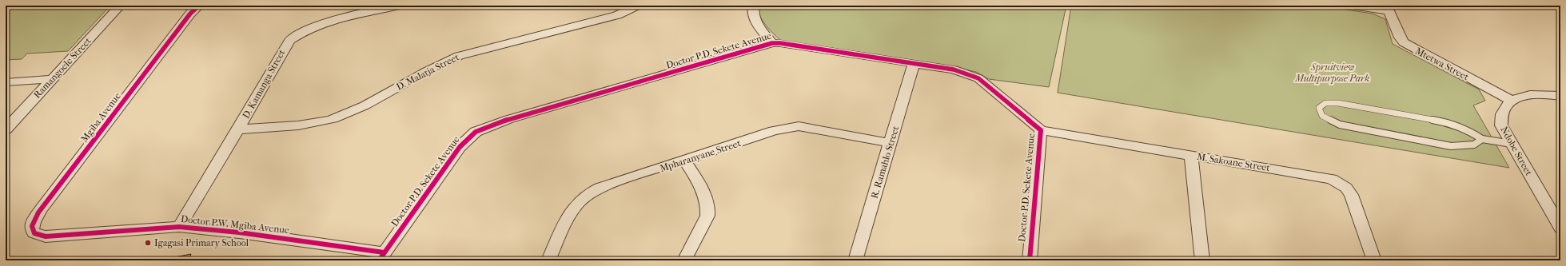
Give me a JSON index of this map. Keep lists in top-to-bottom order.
{
  "streets": {
    "street": [
      "Doctor P.D. Sekete Avenue",
      "Mtetwa Street",
      "Ramangoele Street",
      "D. Malatja Street",
      "D. Kamanga Street",
      "Mgiba Avenue",
      "Ndobe Street",
      "Mpharanyane Street",
      "R. Ramahlo Street",
      "M. Sakoane Street",
      "Doctor P.W. Mgiba Avenue"
    ]
  },
  "crossings": [
    ["Doctor P.D. Sekete Avenue", "R. Ramahlo Street"],
    ["Doctor P.D. Sekete Avenue", "M. Sakoane Street"],
    ["Doctor P.D. Sekete Avenue", "Doctor P.W. Mgiba Avenue"],
    ["Mtetwa Street", "Ndobe Street"],
    ["D. Malatja Street", "D. Kamanga Street"],
    ["D. Kamanga Street", "Doctor P.W. Mgiba Avenue"],
    ["Mgiba Avenue", "Doctor P.W. Mgiba Avenue"],
    ["Mpharanyane Street", "R. Ramahlo Street"]
  ],
  "parks": ["Spruitview Multipurpose Park"],
  "places": ["Igagasi Primary School"]
}
